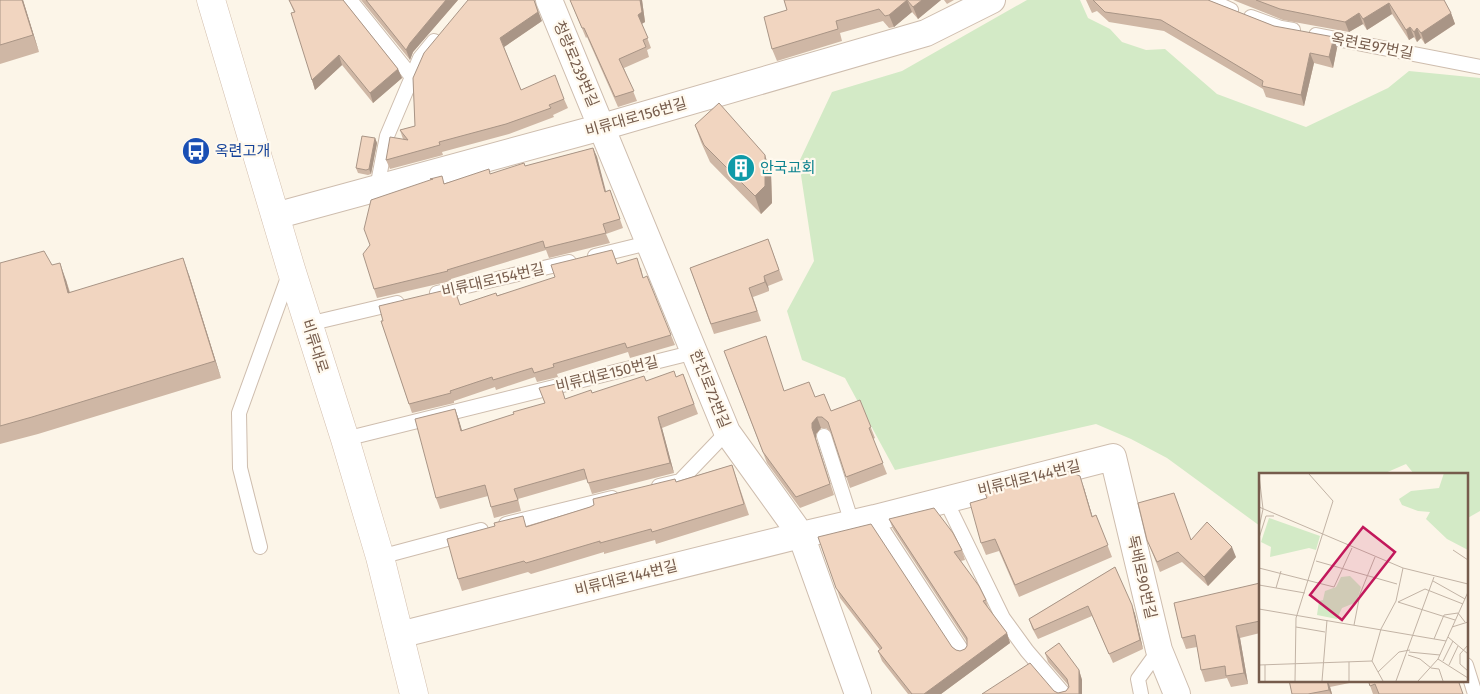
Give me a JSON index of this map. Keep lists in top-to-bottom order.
{
  "streets": {
    "main road": ["비류대로"],
    "street": [
      "청량로239번길",
      "비류대로156번길",
      "한진로72번길",
      "비류대로144번길",
      "독배로90번길"
    ],
    "lane": ["옥련로97번길", "비류대로154번길", "비류대로150번길"]
  },
  "crossings": [
    ["청량로239번길", "비류대로156번길"],
    ["청량로239번길", "한진로72번길"],
    ["비류대로156번길", "비류대로"],
    ["비류대로156번길", "한진로72번길"],
    ["비류대로154번길", "비류대로"],
    ["비류대로154번길", "한진로72번길"],
    ["비류대로", "비류대로150번길"],
    ["비류대로", "비류대로144번길"],
    ["비류대로150번길", "한진로72번길"],
    ["한진로72번길", "비류대로144번길"],
    ["비류대로144번길", "독배로90번길"]
  ],
  "places": {
    "bus stop": ["옥련고개"],
    "building": ["안국교회"]
  }
}
